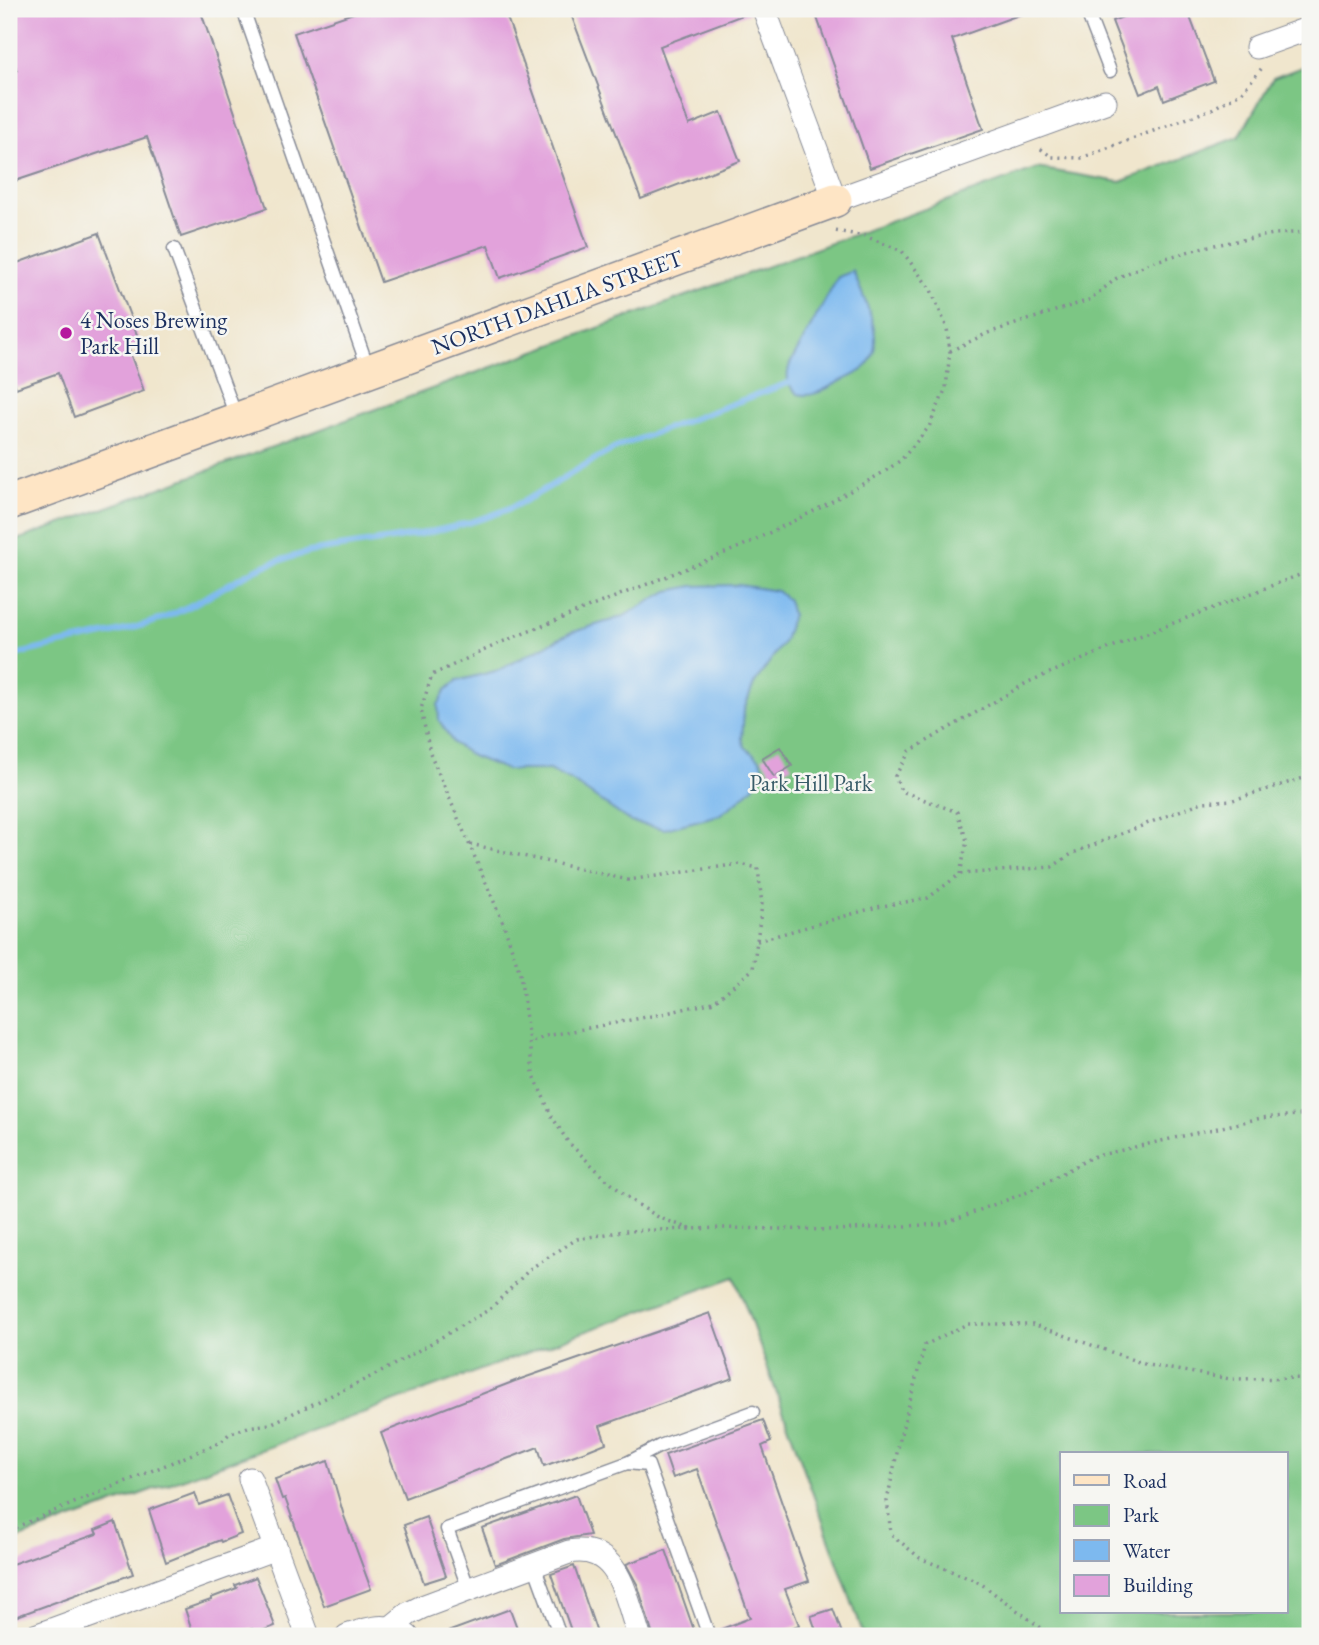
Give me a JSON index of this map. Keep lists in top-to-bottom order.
{
  "streets": {
    "street": ["NORTH DAHLIA STREET"]
  },
  "parks": ["Park Hill Park"],
  "places": ["4 Noses Brewing Park Hill"],
  "legend": [
    "Road",
    "Park",
    "Water",
    "Building"
  ]
}
